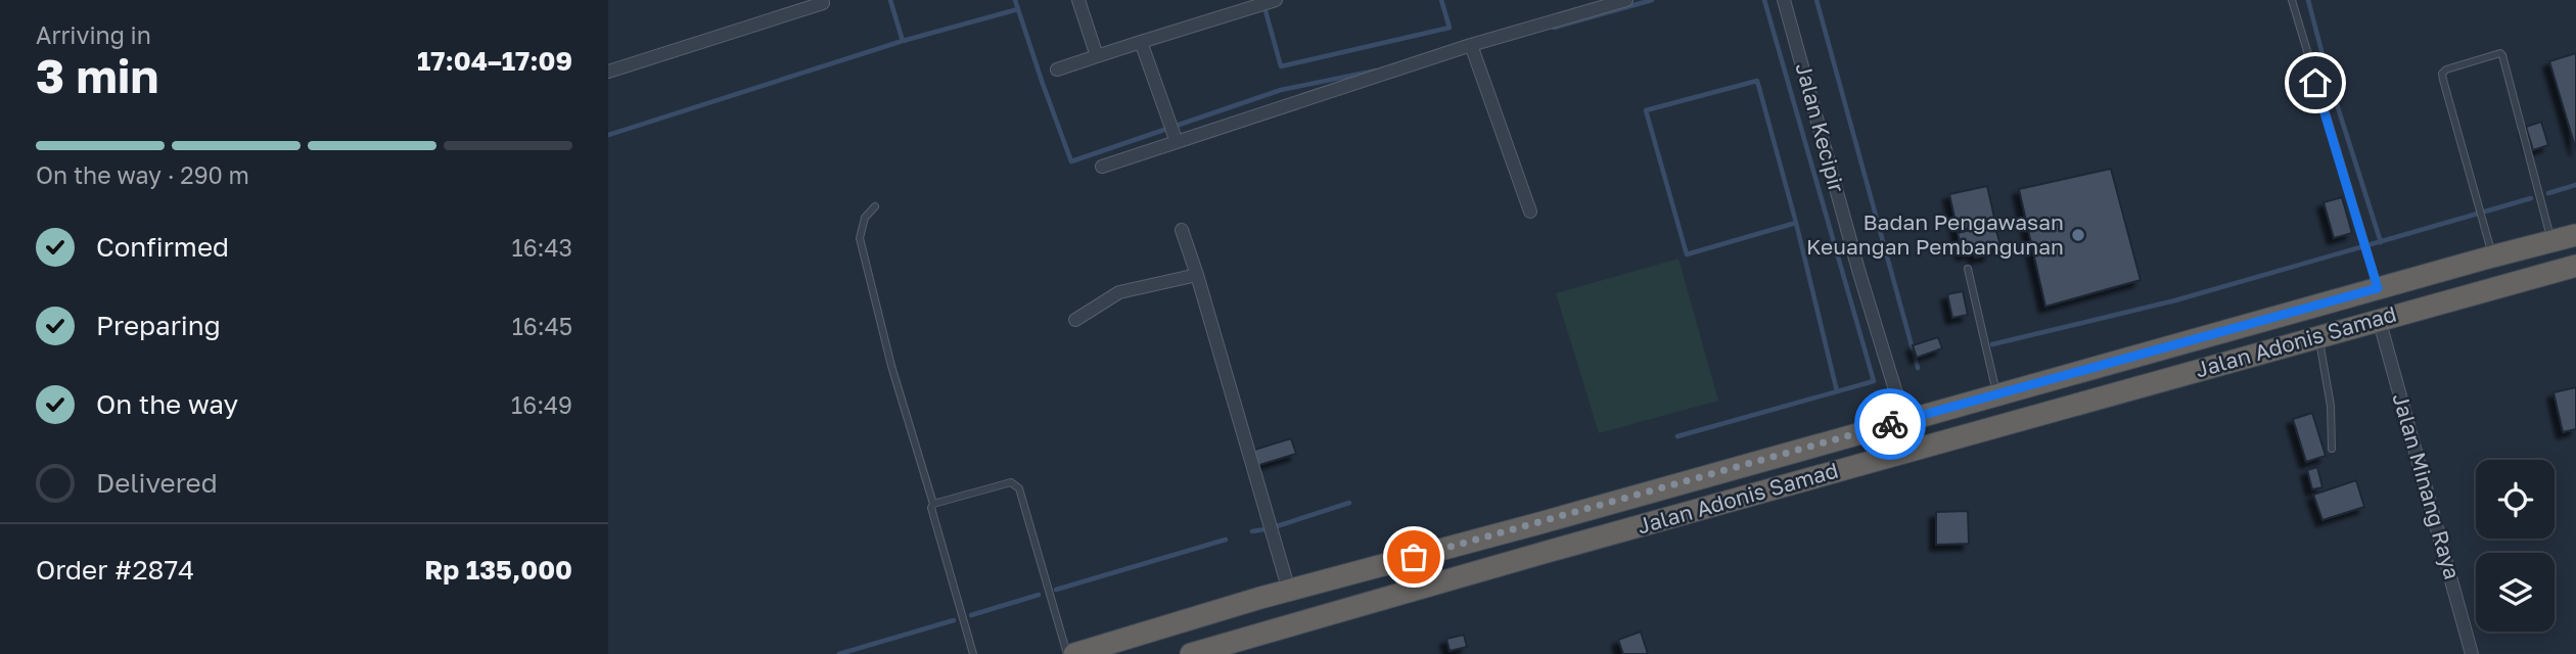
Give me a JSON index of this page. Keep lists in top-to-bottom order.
{
  "streets": {
    "highway": ["Jalan Adonis Samad"],
    "street": ["Jalan Kecipir", "Jalan Minang Raya"]
  },
  "crossings": [
    ["Jalan Adonis Samad", "Jalan Minang Raya"]
  ],
  "places": ["Badan Pengawasan Keuangan Pembangunan"],
  "page": {
    "heading": ["3 min", "Arriving in", "17:04–17:09"],
    "panel": ["Order #2874", "Rp 135,000"],
    "bar": "On the way · 290 m",
    "list": [
      ["Confirmed", "16:43"],
      ["Preparing", "16:45"],
      ["On the way", "16:49"],
      "Delivered"
    ]
  }
}
